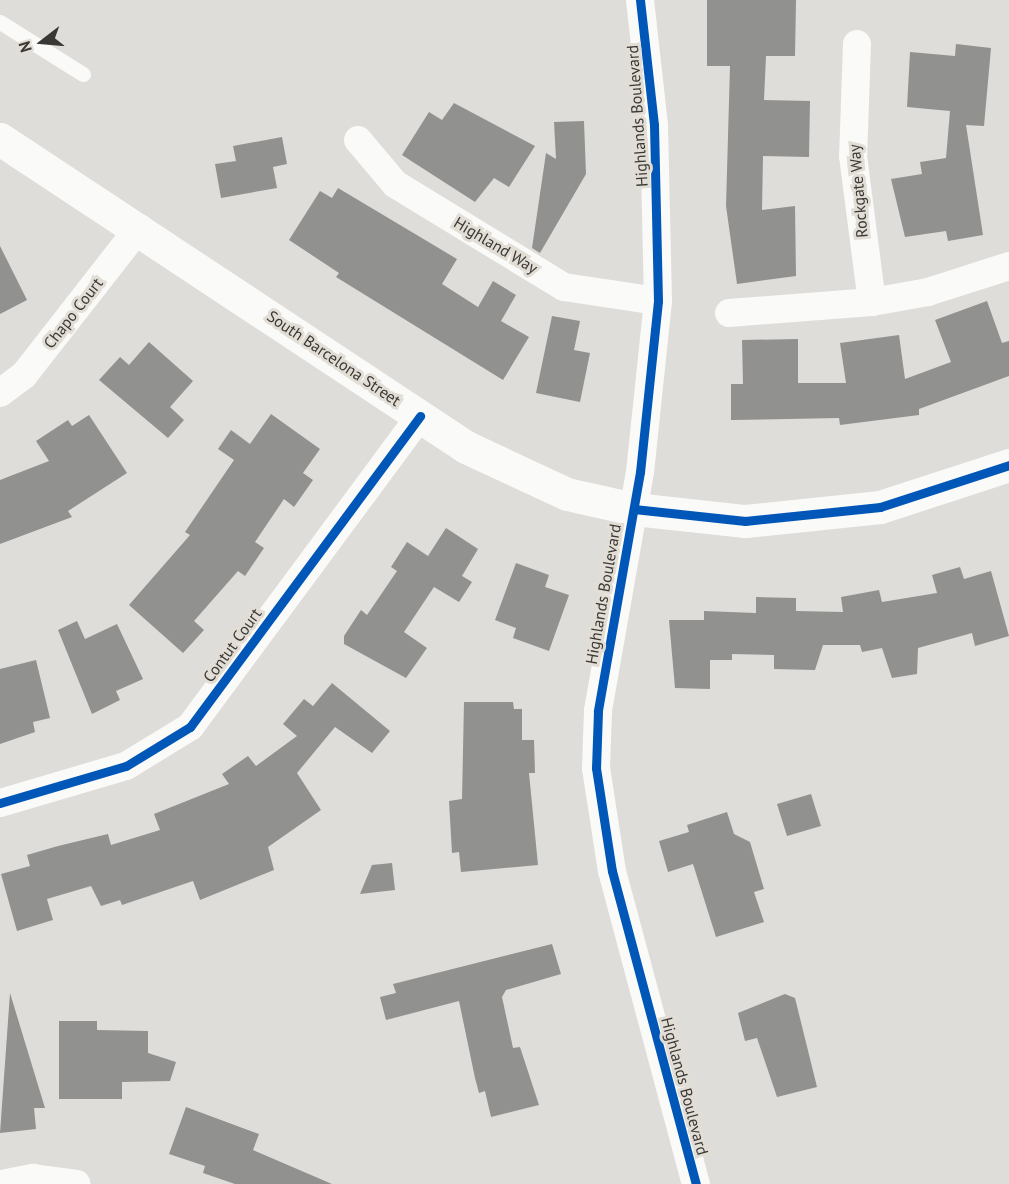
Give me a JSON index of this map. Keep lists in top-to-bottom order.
{
  "streets": {
    "main road": ["South Barcelona Street"],
    "street": [
      "Highlands Boulevard",
      "Rockgate Way",
      "Highland Way",
      "Chapo Court",
      "Contut Court"
    ]
  },
  "crossings": [
    ["Highlands Boulevard", "Highland Way"],
    ["Highlands Boulevard", "South Barcelona Street"],
    ["Chapo Court", "South Barcelona Street"],
    ["South Barcelona Street", "Contut Court"]
  ],
  "north": "left"
}
